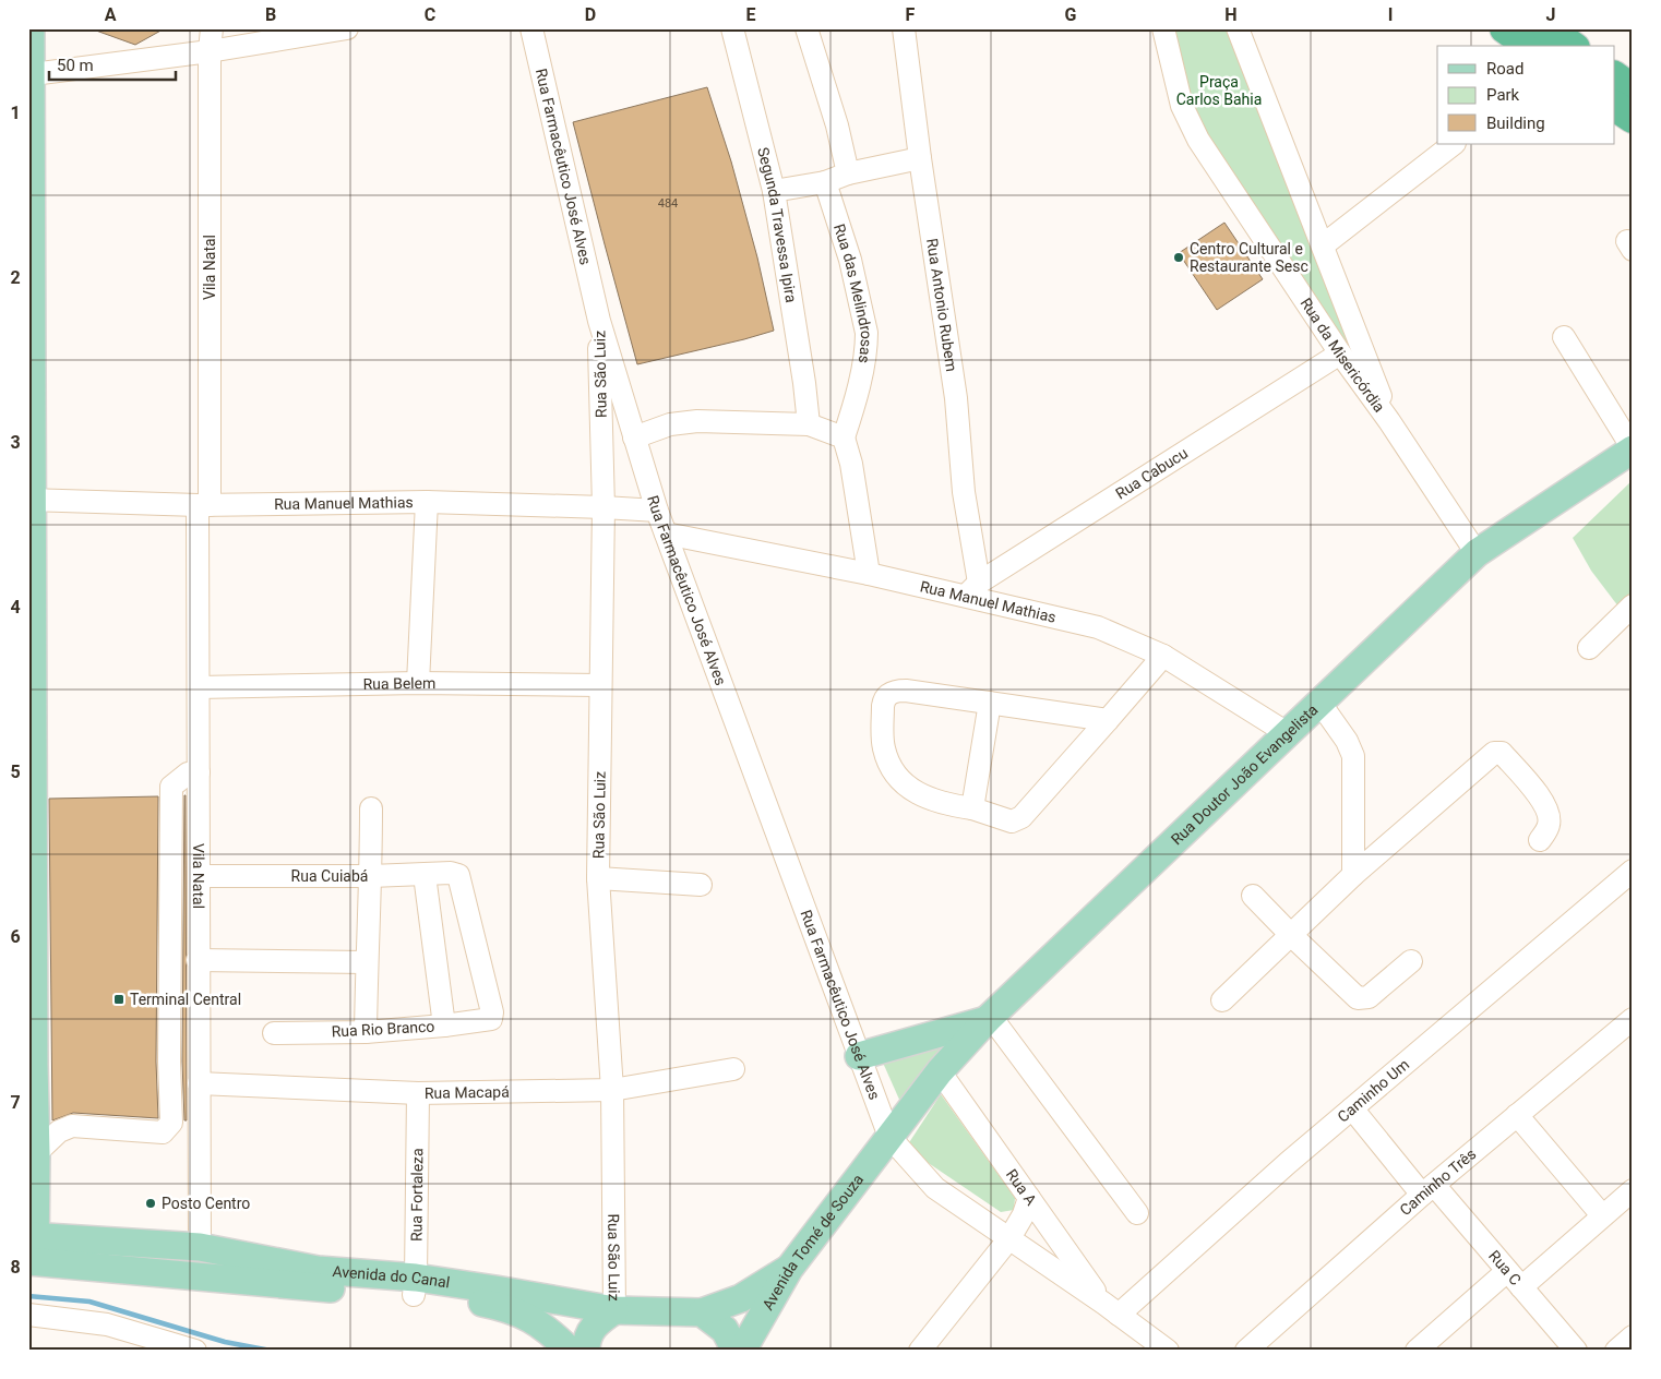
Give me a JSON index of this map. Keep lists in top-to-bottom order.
{
  "streets": {
    "main road": ["Rua Doutor João Evangelista", "Avenida Tomé de Souza", "Avenida do Canal"],
    "street": [
      "Rua Farmacêutico José Alves",
      "Segunda Travessa Ipira",
      "Vila Natal",
      "Rua das Melindrosas",
      "Rua Antonio Rubem",
      "Rua da Misericórdia",
      "Rua São Luiz",
      "Rua Cabucu",
      "Rua Manuel Mathias",
      "Rua Belem",
      "Rua Cuiabá",
      "Rua Rio Branco",
      "Caminho Um",
      "Rua Macapá",
      "Caminho Três",
      "Rua A",
      "Rua Fortaleza",
      "Rua C"
    ]
  },
  "crossings": [
    ["Rua Farmacêutico José Alves", "Rua São Luiz"],
    ["Rua Farmacêutico José Alves", "Rua Manuel Mathias"],
    ["Rua Farmacêutico José Alves", "Rua Doutor João Evangelista"],
    ["Rua Farmacêutico José Alves", "Rua A"],
    ["Rua Farmacêutico José Alves", "Avenida Tomé de Souza"],
    ["Vila Natal", "Rua Manuel Mathias"],
    ["Vila Natal", "Rua Belem"],
    ["Vila Natal", "Rua Cuiabá"],
    ["Vila Natal", "Rua Macapá"],
    ["Vila Natal", "Avenida do Canal"],
    ["Rua das Melindrosas", "Rua Manuel Mathias"],
    ["Rua Antonio Rubem", "Rua Cabucu"],
    ["Rua Antonio Rubem", "Rua Manuel Mathias"],
    ["Rua da Misericórdia", "Rua Cabucu"],
    ["Rua da Misericórdia", "Rua Doutor João Evangelista"],
    ["Rua São Luiz", "Rua Manuel Mathias"],
    ["Rua São Luiz", "Rua Belem"],
    ["Rua São Luiz", "Rua Macapá"],
    ["Rua São Luiz", "Avenida do Canal"],
    ["Rua Cabucu", "Rua Manuel Mathias"],
    ["Rua Manuel Mathias", "Rua Doutor João Evangelista"],
    ["Rua Doutor João Evangelista", "Rua A"],
    ["Rua Doutor João Evangelista", "Avenida Tomé de Souza"],
    ["Rua Cuiabá", "Rua Rio Branco"],
    ["Caminho Um", "Rua A"],
    ["Caminho Um", "Rua C"],
    ["Rua Macapá", "Rua Fortaleza"],
    ["Caminho Três", "Rua C"],
    ["Rua A", "Avenida Tomé de Souza"],
    ["Rua Fortaleza", "Avenida do Canal"]
  ],
  "parks": ["Praça Carlos Bahia"],
  "places": {
    "other": ["Centro Cultural e Restaurante Sesc", "Posto Centro"],
    "transit": ["Terminal Central"]
  },
  "house_numbers": ["484"],
  "legend": ["Road", "Park", "Building"],
  "scale_bar": "50 m",
  "grid": {
    "columns": [
      "A",
      "B",
      "C",
      "D",
      "E",
      "F",
      "G",
      "H",
      "I",
      "J"
    ],
    "rows": [
      "1",
      "2",
      "3",
      "4",
      "5",
      "6",
      "7",
      "8"
    ]
  }
}
